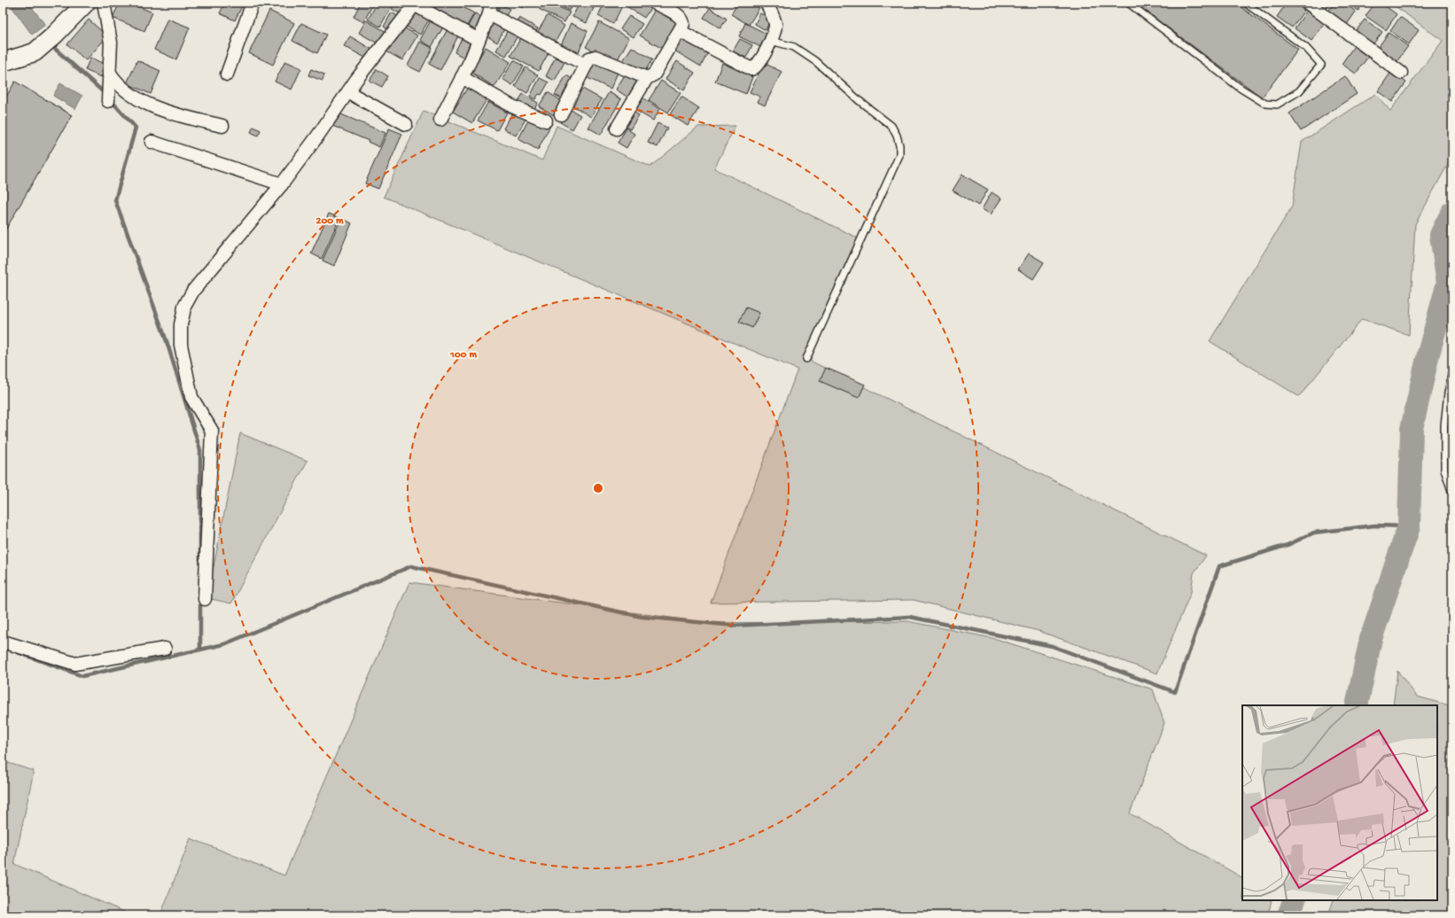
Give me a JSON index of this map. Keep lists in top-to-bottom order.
{
  "rings": ["200 m", "100 m"]
}
